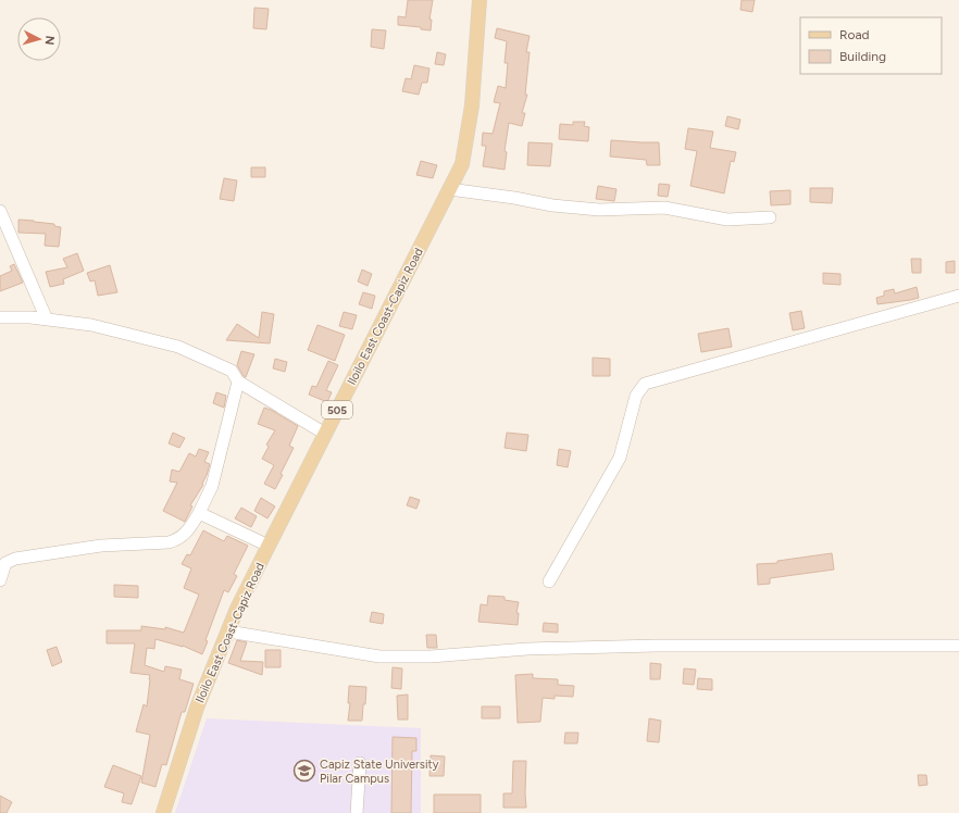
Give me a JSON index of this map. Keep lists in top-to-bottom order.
{
  "streets": {
    "main road": ["Iloilo East Coast-Capiz Road", "505"]
  },
  "places": {
    "school or university": ["Capiz State University Pilar Campus"]
  },
  "legend": ["Road", "Building"],
  "north": "right"
}
